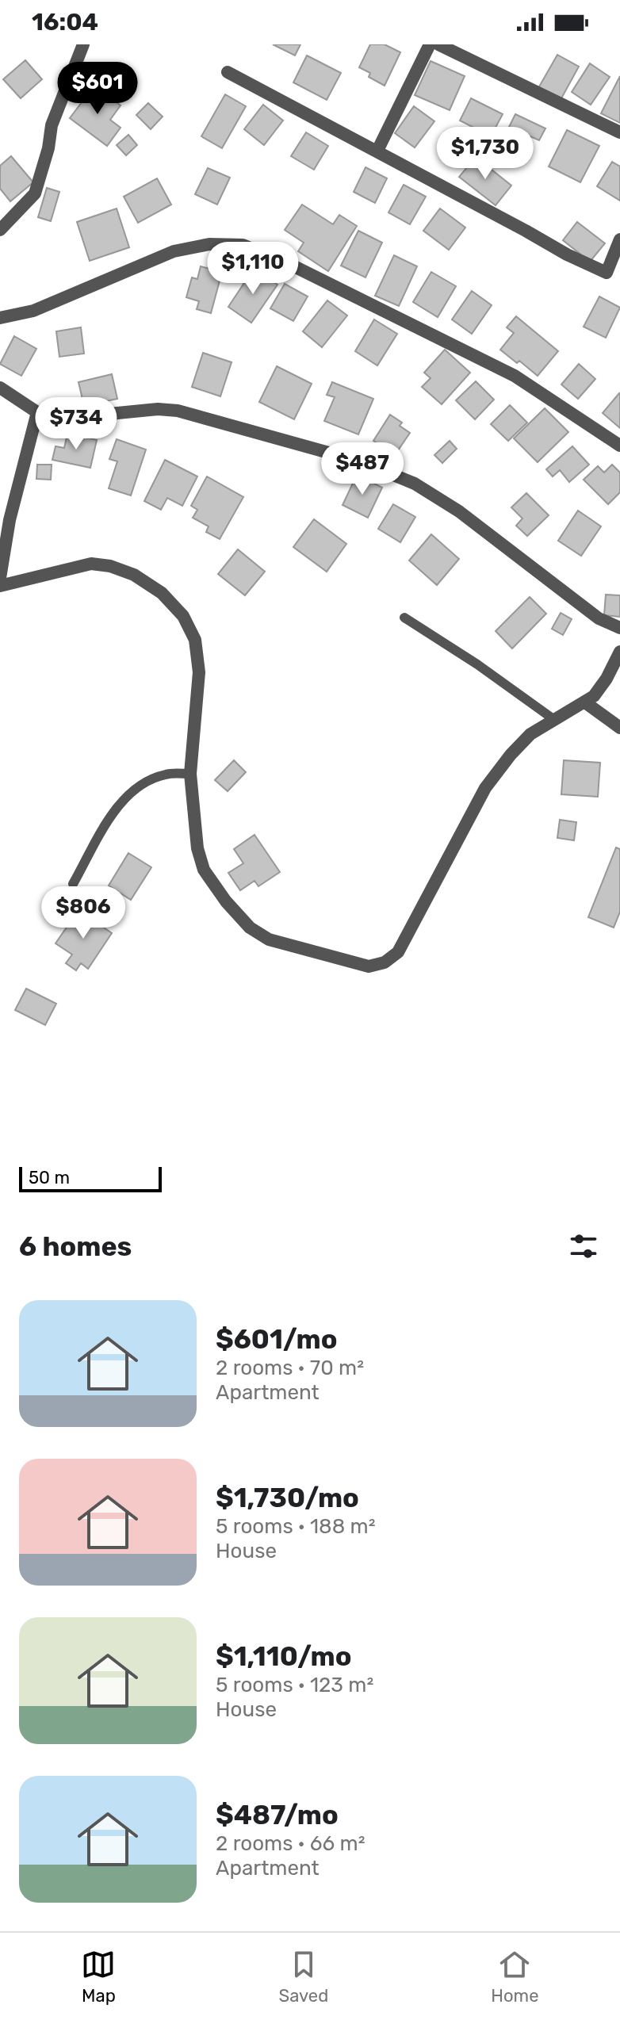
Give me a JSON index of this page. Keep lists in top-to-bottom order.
{
  "scale_bar": "50 m",
  "page": {
    "status": "16:04",
    "price": [
      "$601",
      "$1,730",
      "$1,110",
      "$734",
      "$487",
      "$806"
    ],
    "scale": "50 m",
    "heading": "6 homes",
    "list": [
      {
        "name": "$601/mo",
        "note": "2 rooms · 70 m² · Apartment"
      },
      {
        "name": "$1,730/mo",
        "note": "5 rooms · 188 m² · House"
      },
      {
        "name": "$1,110/mo",
        "note": "5 rooms · 123 m² · House"
      },
      {
        "name": "$487/mo",
        "note": "2 rooms · 66 m² · Apartment"
      }
    ],
    "tabs": ["Map", "Saved", "Home"]
  }
}
